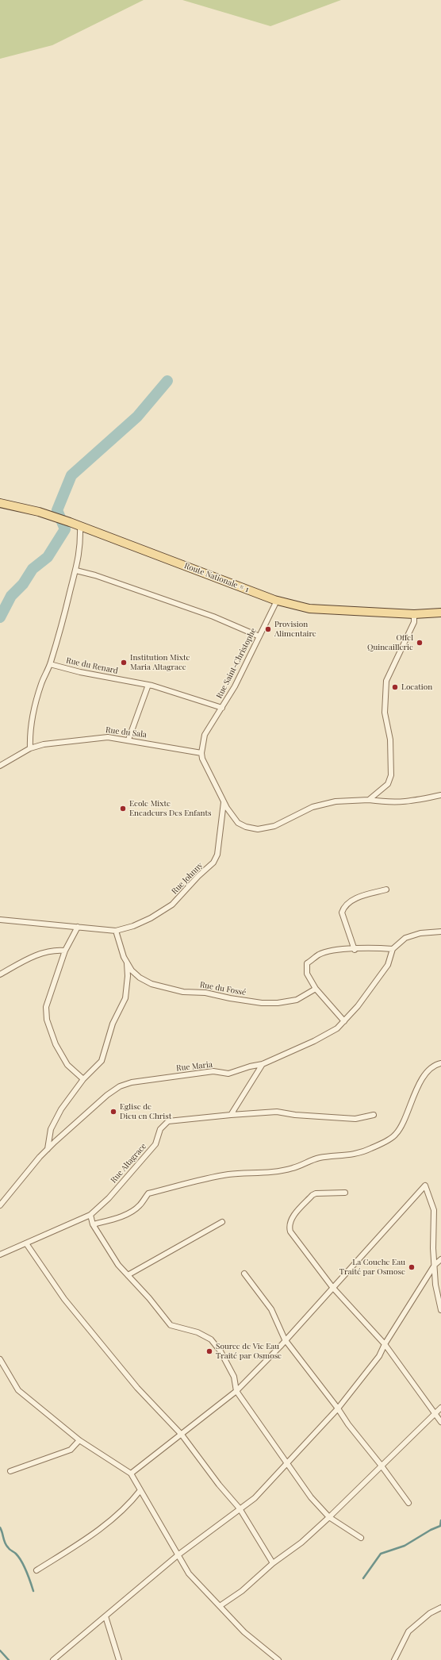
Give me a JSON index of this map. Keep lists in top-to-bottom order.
{
  "streets": {
    "main road": ["Route Nationale # 1"],
    "street": [
      "Rue Saint-Christophe",
      "Rue du Renard",
      "Rue du Sala",
      "Rue Johnny",
      "Rue du Fossé",
      "Rue Maria",
      "Rue Altagrace"
    ]
  },
  "crossings": [
    ["Route Nationale # 1", "Rue Saint-Christophe"],
    ["Rue Saint-Christophe", "Rue du Renard"],
    ["Rue Saint-Christophe", "Rue du Sala"],
    ["Rue Saint-Christophe", "Rue Johnny"],
    ["Rue Johnny", "Rue du Fossé"]
  ],
  "places": [
    "Provision Alimentaire",
    "Offel Quincaillerie",
    "Institution Mixte Maria Altagrace",
    "Location",
    "Ecole Mixte Encadeurs Des Enfants",
    "Eglise de Dieu en Christ",
    "La Couche Eau Traité par Osmose",
    "Source de Vie Eau Traité par Osmose"
  ]
}
